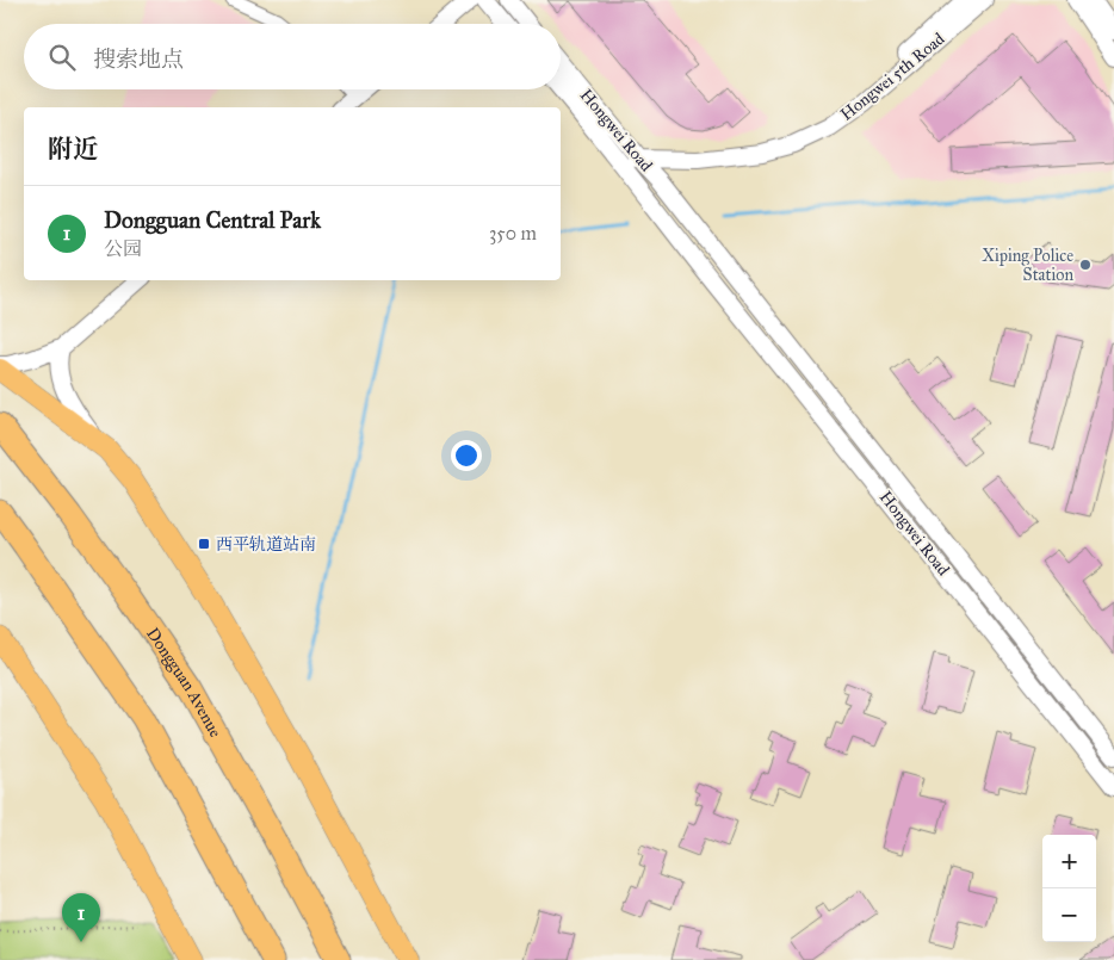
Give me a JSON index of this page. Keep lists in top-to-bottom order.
{
  "streets": {
    "highway": ["Dongguan Avenue"],
    "street": ["Hongwei 5th Road", "Hongwei Road"]
  },
  "crossings": [
    ["Hongwei 5th Road", "Hongwei Road"]
  ],
  "places": {
    "other": ["Xiping Police Station"],
    "transit": ["西平轨道站南"]
  },
  "page": {
    "search": "搜索地点",
    "heading": "附近",
    "list": [
      {
        "mark": "1",
        "name": "Dongguan Central Park",
        "note": "公园",
        "value": "350 m"
      }
    ],
    "map_buttons": ["+", "−"],
    "pins": "1"
  }
}
